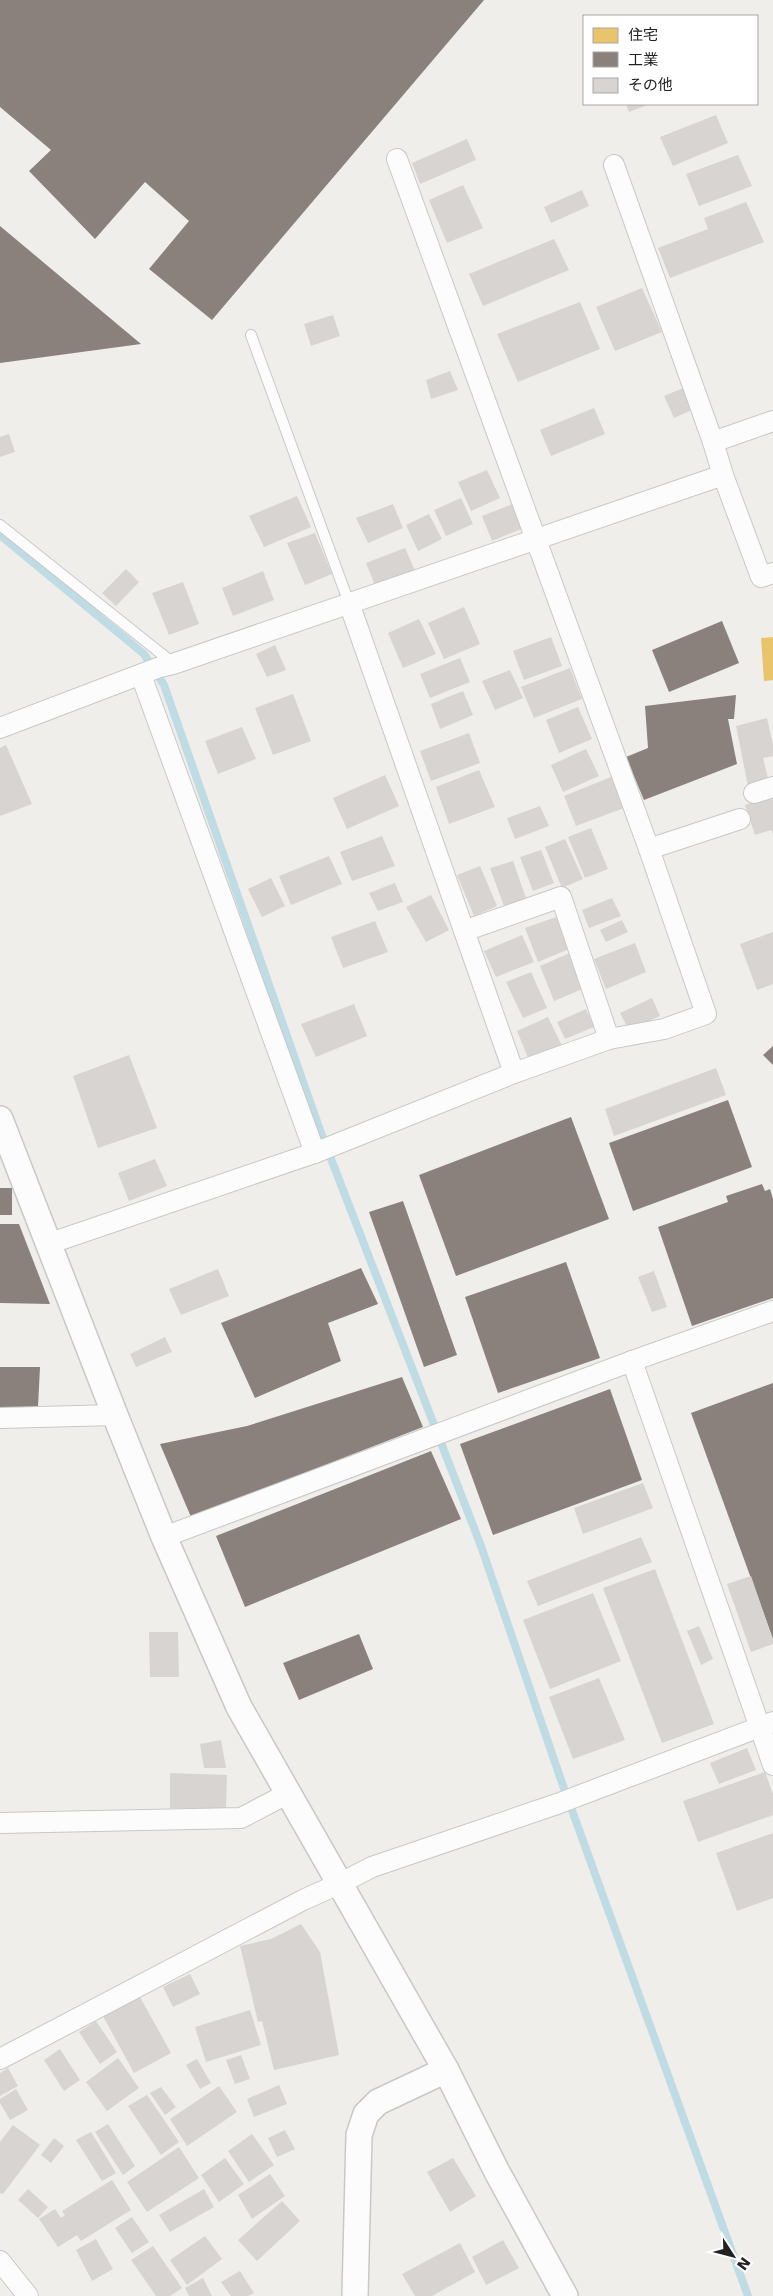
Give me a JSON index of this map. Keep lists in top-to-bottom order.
{
  "legend": ["住宅", "工業", "その他"],
  "north": "bottom right"
}
